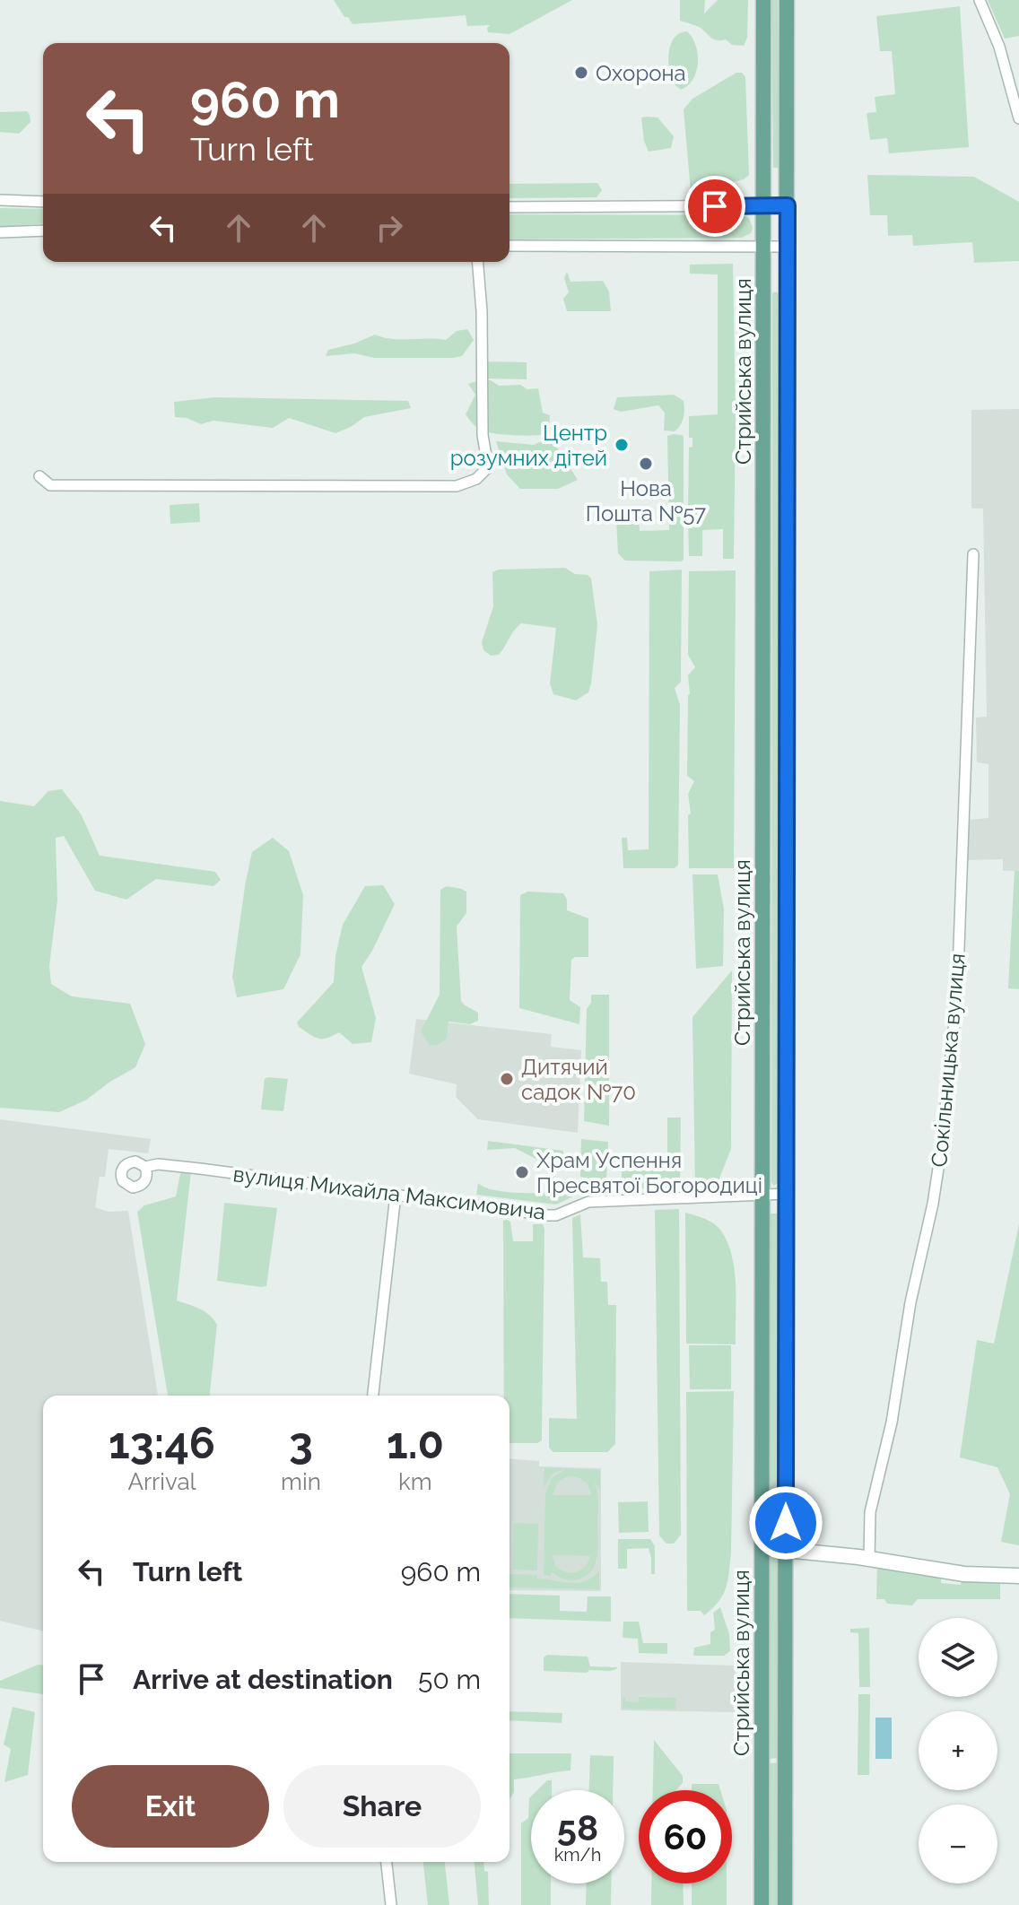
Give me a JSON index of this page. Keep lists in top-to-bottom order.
{
  "streets": {
    "main road": ["Стрийська вулиця"],
    "street": ["Сокільницька вулиця", "вулиця Михайла Максимовича"]
  },
  "crossings": [
    ["Стрийська вулиця", "вулиця Михайла Максимовича"]
  ],
  "places": [
    "Охорона",
    "Центр розумних дітей",
    "Нова Пошта №57",
    "Дитячий садок №70",
    "Храм Успення Пресвятої Богородиці"
  ],
  "page": {
    "turn": ["960 m", "Turn left"],
    "eta": [
      "13:46",
      "Arrival",
      "3",
      "min",
      "1.0",
      "km"
    ],
    "list": [
      {
        "name": "Turn left",
        "value": "960 m"
      },
      {
        "name": "Arrive at destination",
        "value": "50 m"
      }
    ],
    "map_buttons": ["+", "−"],
    "buttons": ["Exit", "Share"],
    "speed": "58 km/h",
    "limit": "60"
  }
}
